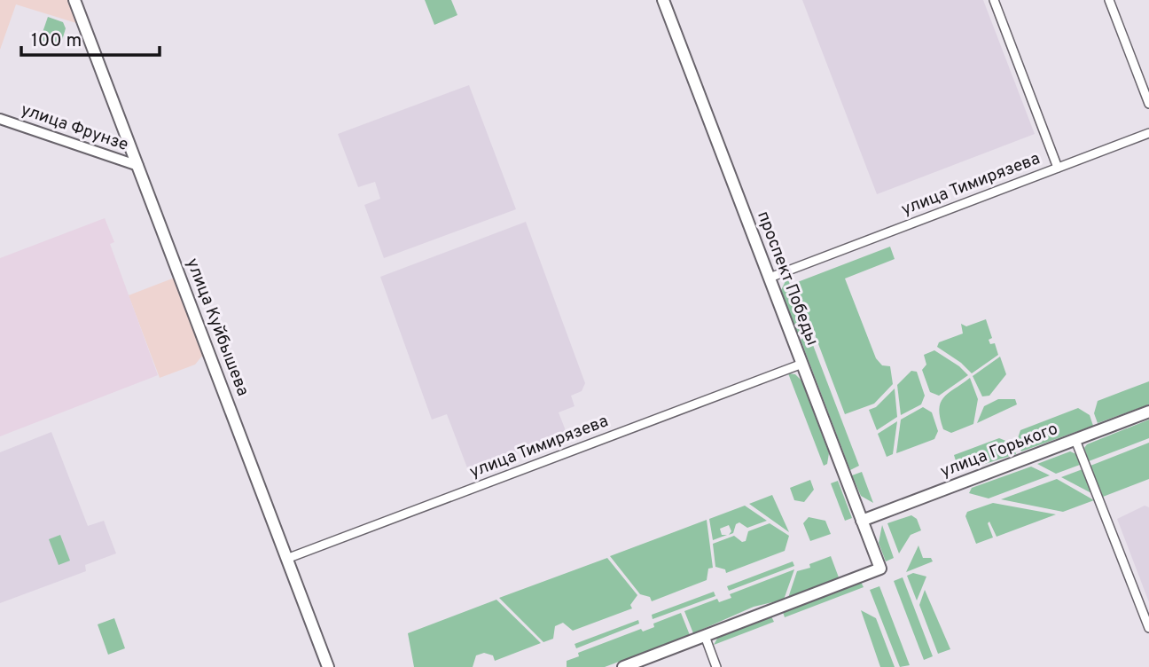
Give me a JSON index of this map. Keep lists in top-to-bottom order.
{
  "streets": {
    "main road": ["проспект Победы", "улица Куйбышева", "улица Горького"],
    "street": ["улица Фрунзе", "улица Тимирязева"]
  },
  "crossings": [
    ["улица Фрунзе", "улица Куйбышева"],
    ["улица Тимирязева", "проспект Победы"],
    ["улица Тимирязева", "улица Куйбышева"],
    ["проспект Победы", "улица Горького"]
  ],
  "scale_bar": "100 m"
}
